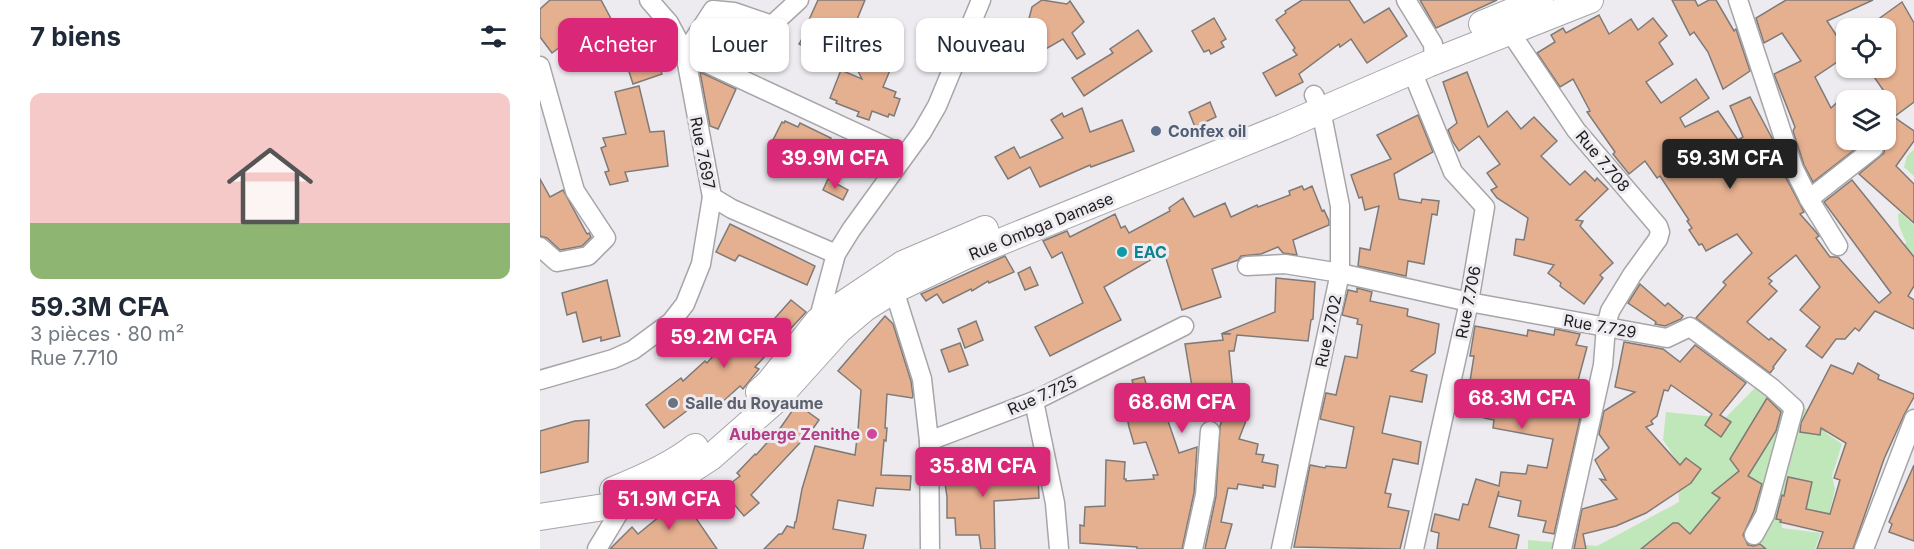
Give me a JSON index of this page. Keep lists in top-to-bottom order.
{
  "streets": {
    "main road": ["Rue Ombga Damase"],
    "street": [
      "Rue 7.697",
      "Rue 7.708",
      "Rue 7.706",
      "Rue 7.729",
      "Rue 7.702",
      "Rue 7.725"
    ]
  },
  "crossings": [
    ["Rue 7.708", "Rue Ombga Damase"],
    ["Rue 7.708", "Rue 7.729"],
    ["Rue Ombga Damase", "Rue 7.706"],
    ["Rue Ombga Damase", "Rue 7.702"],
    ["Rue 7.706", "Rue 7.729"],
    ["Rue 7.729", "Rue 7.702"]
  ],
  "places": [
    "Confex oil",
    "EAC",
    "Salle du Royaume",
    "Auberge Zenithe"
  ],
  "page": {
    "heading": "7 biens",
    "chip": [
      "Acheter",
      "Louer",
      "Filtres",
      "Nouveau"
    ],
    "list": [
      {
        "name": "59.3M CFA",
        "note": "3 pièces · 80 m² · Rue 7.710"
      }
    ],
    "price": [
      "39.9M CFA",
      "59.3M CFA",
      "59.2M CFA",
      "68.3M CFA",
      "68.6M CFA",
      "35.8M CFA",
      "51.9M CFA"
    ]
  }
}
